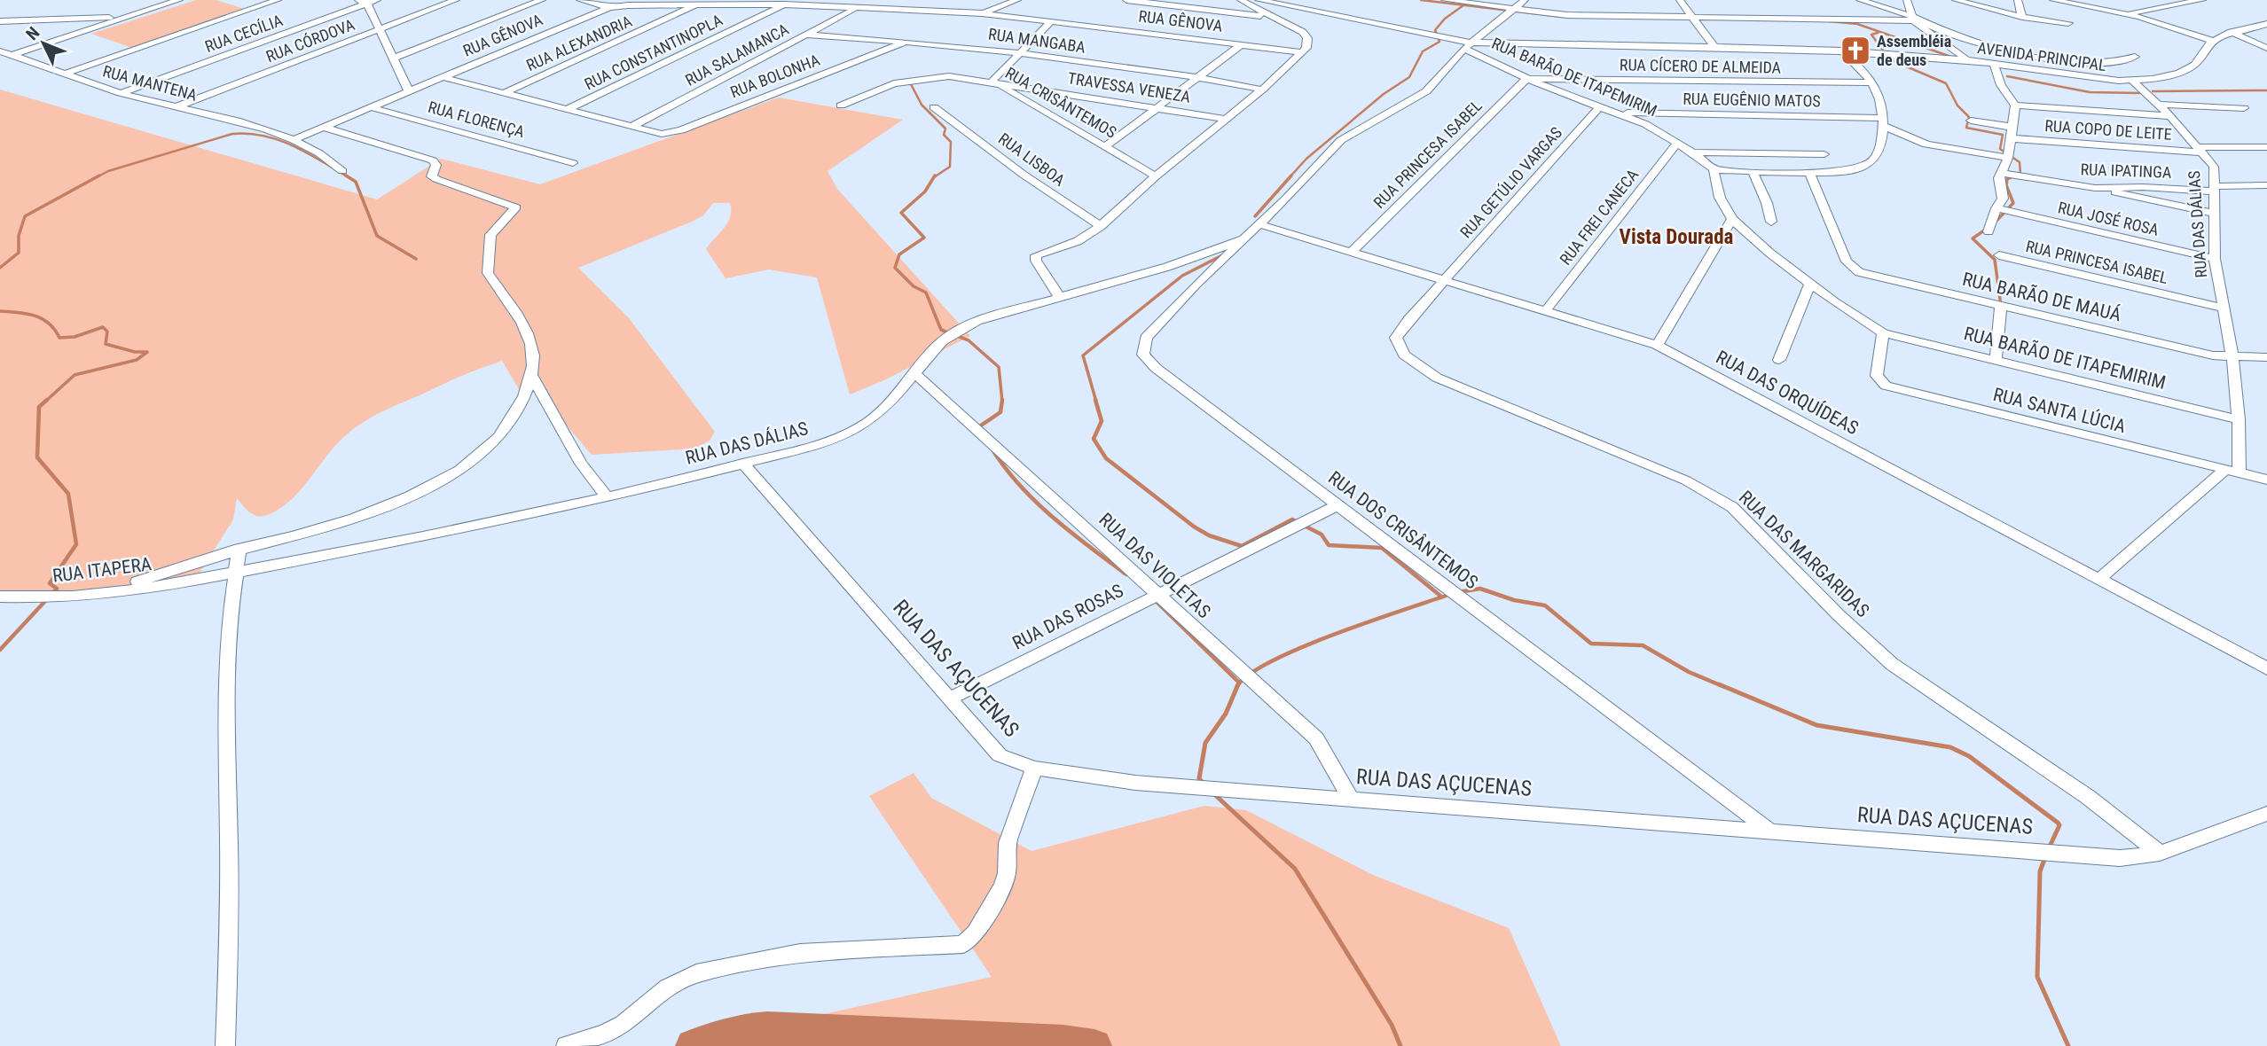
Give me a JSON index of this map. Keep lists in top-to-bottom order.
{
  "streets": {
    "street": [
      "RUA GÊNOVA",
      "RUA CECÍLIA",
      "RUA CÓRDOVA",
      "RUA MANGABA",
      "RUA ALEXANDRIA",
      "RUA CONSTANTINOPLA",
      "RUA SALAMANCA",
      "AVENIDA PRINCIPAL",
      "RUA CÍCERO DE ALMEIDA",
      "RUA BOLONHA",
      "RUA BARÃO DE ITAPEMIRIM",
      "RUA MANTENA",
      "TRAVESSA VENEZA",
      "RUA EUGÊNIO MATOS",
      "RUA CRISÂNTEMOS",
      "RUA FLORENÇA",
      "RUA COPO DE LEITE",
      "RUA PRINCESA ISABEL",
      "RUA LISBOA",
      "RUA IPATINGA",
      "RUA GETÚLIO VARGAS",
      "RUA FREI CANECA",
      "RUA JOSÉ ROSA",
      "RUA DAS DÁLIAS",
      "RUA BARÃO DE MAUÁ",
      "RUA DAS ORQUÍDEAS",
      "RUA SANTA LÚCIA",
      "RUA DOS CRISÂNTEMOS",
      "RUA DAS MARGARIDAS",
      "RUA DAS VIOLETAS",
      "RUA ITAPERA",
      "RUA DAS ROSAS",
      "RUA DAS AÇUCENAS"
    ]
  },
  "crossings": [
    ["RUA GÊNOVA", "RUA ALEXANDRIA"],
    ["RUA GÊNOVA", "RUA CONSTANTINOPLA"],
    ["RUA GÊNOVA", "RUA SALAMANCA"],
    ["RUA GÊNOVA", "RUA MANTENA"],
    ["RUA GÊNOVA", "RUA CRISÂNTEMOS"],
    ["RUA GÊNOVA", "RUA FLORENÇA"],
    ["RUA CECÍLIA", "RUA MANTENA"],
    ["RUA CÓRDOVA", "RUA MANTENA"],
    ["RUA MANGABA", "RUA SALAMANCA"],
    ["RUA MANGABA", "RUA BOLONHA"],
    ["RUA MANGABA", "RUA CRISÂNTEMOS"],
    ["RUA SALAMANCA", "RUA BOLONHA"],
    ["AVENIDA PRINCIPAL", "RUA BARÃO DE ITAPEMIRIM"],
    ["AVENIDA PRINCIPAL", "RUA DAS DÁLIAS"],
    ["RUA CÍCERO DE ALMEIDA", "RUA BARÃO DE ITAPEMIRIM"],
    ["RUA CÍCERO DE ALMEIDA", "RUA PRINCESA ISABEL"],
    ["RUA BARÃO DE ITAPEMIRIM", "RUA EUGÊNIO MATOS"],
    ["RUA BARÃO DE ITAPEMIRIM", "RUA PRINCESA ISABEL"],
    ["RUA BARÃO DE ITAPEMIRIM", "RUA GETÚLIO VARGAS"],
    ["RUA BARÃO DE ITAPEMIRIM", "RUA FREI CANECA"],
    ["RUA BARÃO DE ITAPEMIRIM", "RUA DAS DÁLIAS"],
    ["TRAVESSA VENEZA", "RUA CRISÂNTEMOS"],
    ["RUA COPO DE LEITE", "RUA DAS DÁLIAS"],
    ["RUA PRINCESA ISABEL", "RUA DAS DÁLIAS"],
    ["RUA PRINCESA ISABEL", "RUA DAS ORQUÍDEAS"],
    ["RUA IPATINGA", "RUA DAS DÁLIAS"],
    ["RUA GETÚLIO VARGAS", "RUA DAS ORQUÍDEAS"],
    ["RUA GETÚLIO VARGAS", "RUA DAS MARGARIDAS"],
    ["RUA FREI CANECA", "RUA DAS ORQUÍDEAS"],
    ["RUA JOSÉ ROSA", "RUA DAS DÁLIAS"],
    ["RUA DAS DÁLIAS", "RUA BARÃO DE MAUÁ"],
    ["RUA DAS DÁLIAS", "RUA SANTA LÚCIA"],
    ["RUA DAS DÁLIAS", "RUA DOS CRISÂNTEMOS"],
    ["RUA DAS DÁLIAS", "RUA DAS VIOLETAS"],
    ["RUA DAS DÁLIAS", "RUA ITAPERA"],
    ["RUA DAS DÁLIAS", "RUA DAS AÇUCENAS"],
    ["RUA DAS ORQUÍDEAS", "RUA DAS MARGARIDAS"],
    ["RUA DOS CRISÂNTEMOS", "RUA DAS ROSAS"],
    ["RUA DOS CRISÂNTEMOS", "RUA DAS AÇUCENAS"],
    ["RUA DAS MARGARIDAS", "RUA DAS AÇUCENAS"],
    ["RUA DAS VIOLETAS", "RUA DAS ROSAS"],
    ["RUA DAS VIOLETAS", "RUA DAS AÇUCENAS"],
    ["RUA DAS ROSAS", "RUA DAS AÇUCENAS"]
  ],
  "districts": ["Vista Dourada"],
  "places": {
    "church": ["Assembléia de deus"]
  },
  "north": "top left"
}
